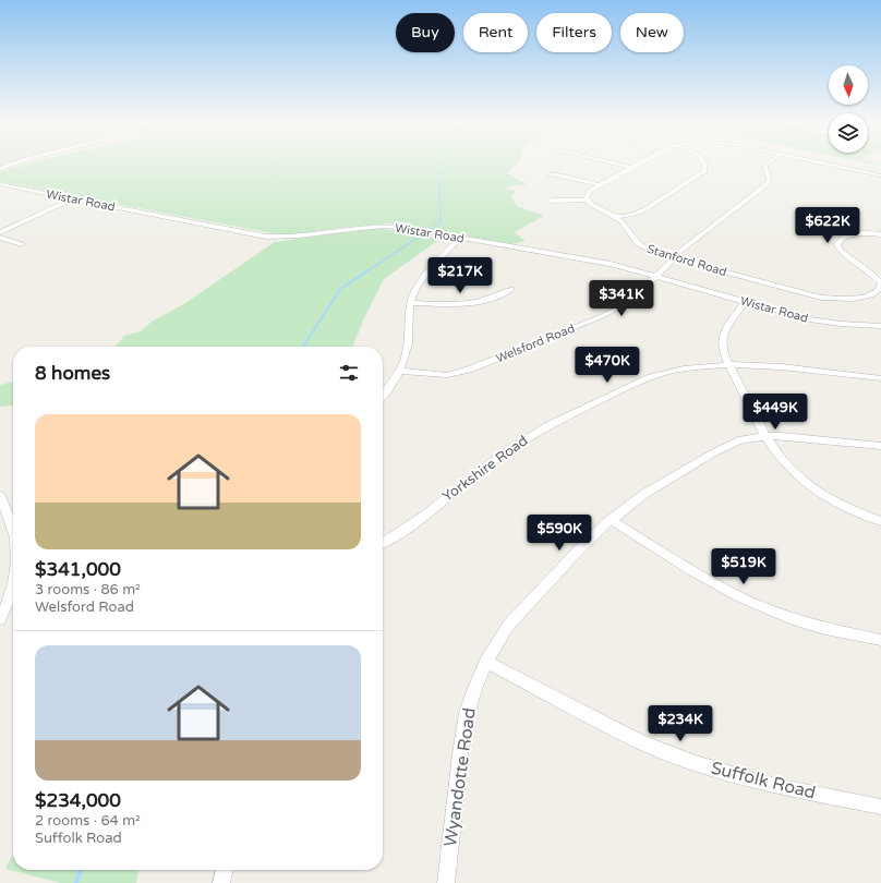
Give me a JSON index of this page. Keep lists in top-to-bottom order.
{
  "streets": {
    "street": [
      "Wistar Road",
      "Stanford Road",
      "Welsford Road",
      "Yorkshire Road",
      "Wyandotte Road",
      "Suffolk Road"
    ]
  },
  "crossings": [
    ["Wistar Road", "Welsford Road"],
    ["Stanford Road", "Welsford Road"],
    ["Wyandotte Road", "Suffolk Road"]
  ],
  "north": "bottom",
  "page": {
    "chip": [
      "Buy",
      "Rent",
      "Filters",
      "New"
    ],
    "price": [
      "$622K",
      "$217K",
      "$341K",
      "$470K",
      "$449K",
      "$590K",
      "$519K",
      "$234K"
    ],
    "heading": "8 homes",
    "list": [
      {
        "name": "$341,000",
        "note": "3 rooms · 86 m² · Welsford Road"
      },
      {
        "name": "$234,000",
        "note": "2 rooms · 64 m² · Suffolk Road"
      }
    ]
  }
}
